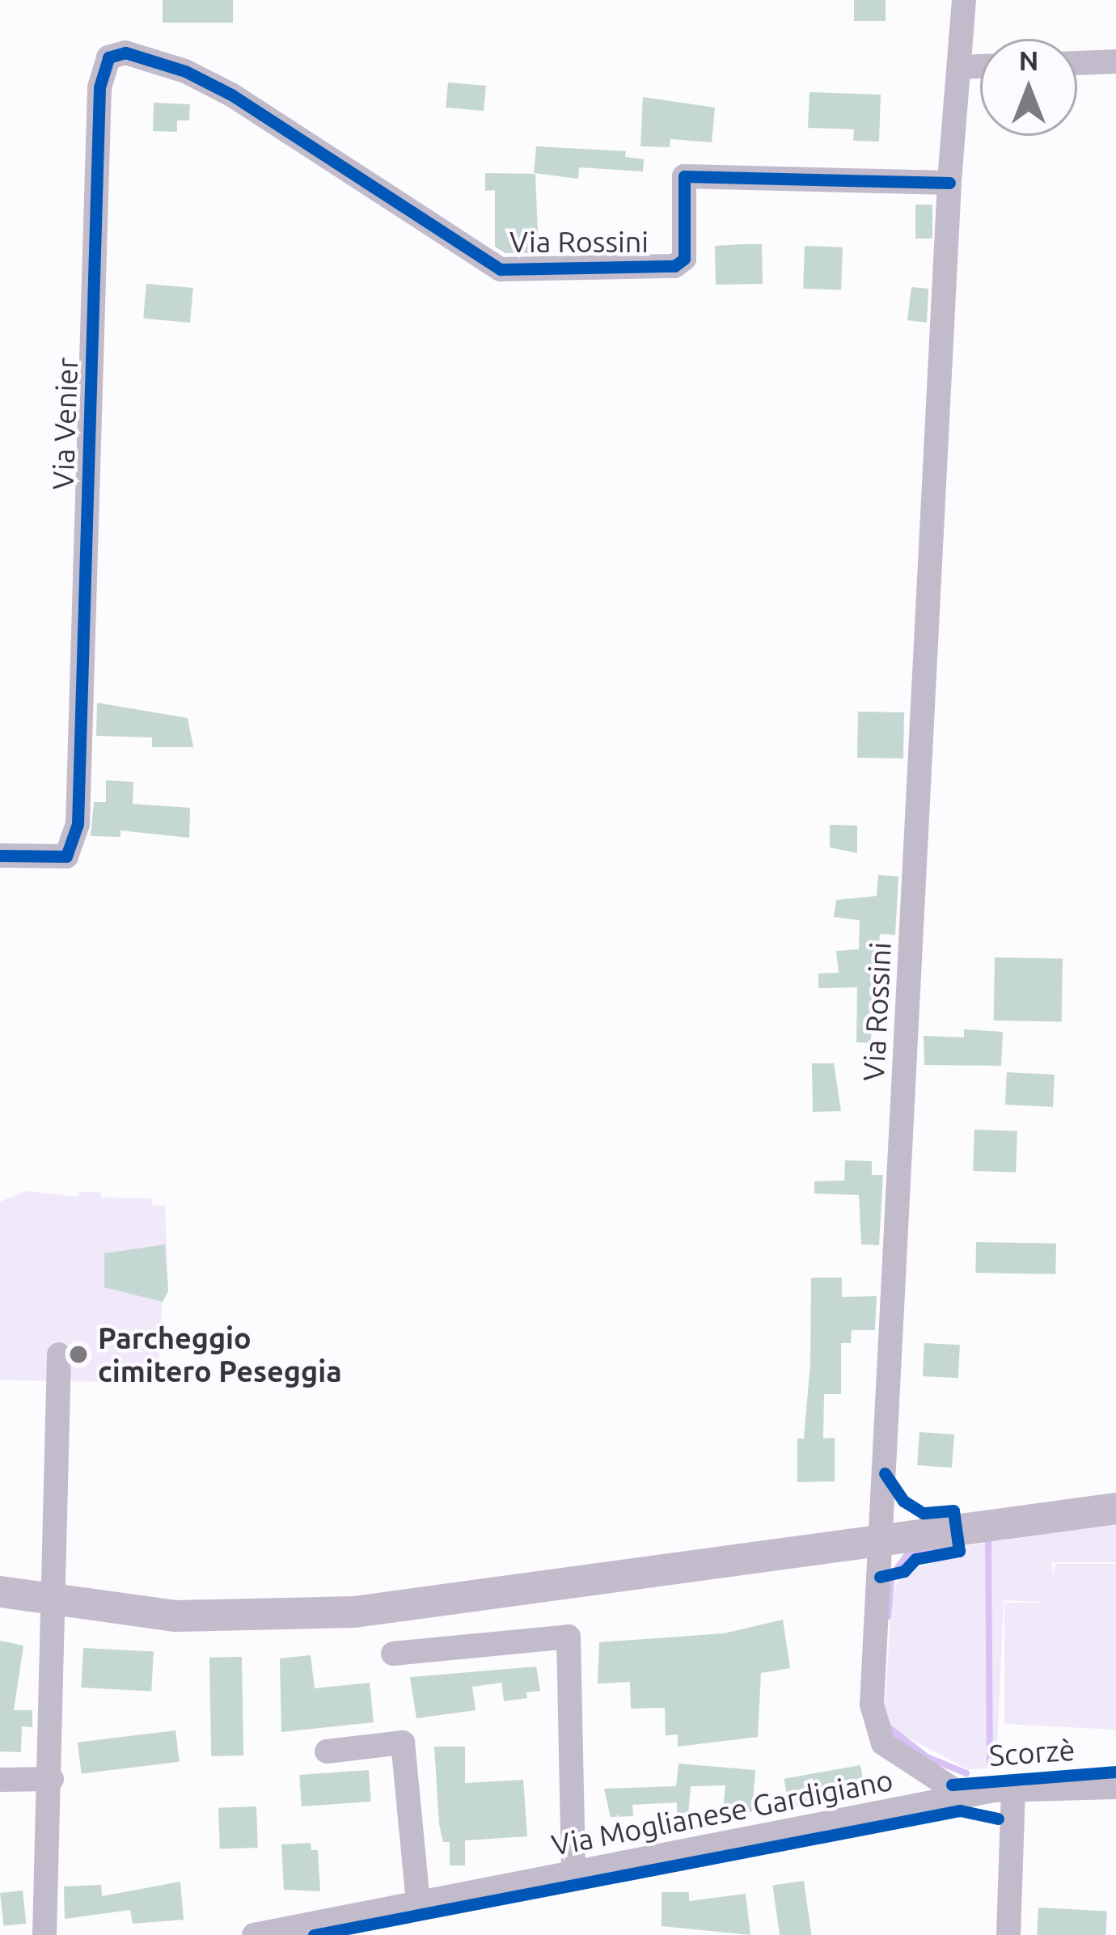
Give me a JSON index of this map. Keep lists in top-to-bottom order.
{
  "streets": {
    "street": ["Via Rossini", "Via Venier", "Via Moglianese Gardigiano"],
    "cycle path": ["Scorzè"]
  },
  "crossings": [
    ["Via Rossini", "Via Venier"],
    ["Via Rossini", "Via Moglianese Gardigiano"]
  ],
  "places": ["Parcheggio cimitero Peseggia"],
  "north": "top"
}
